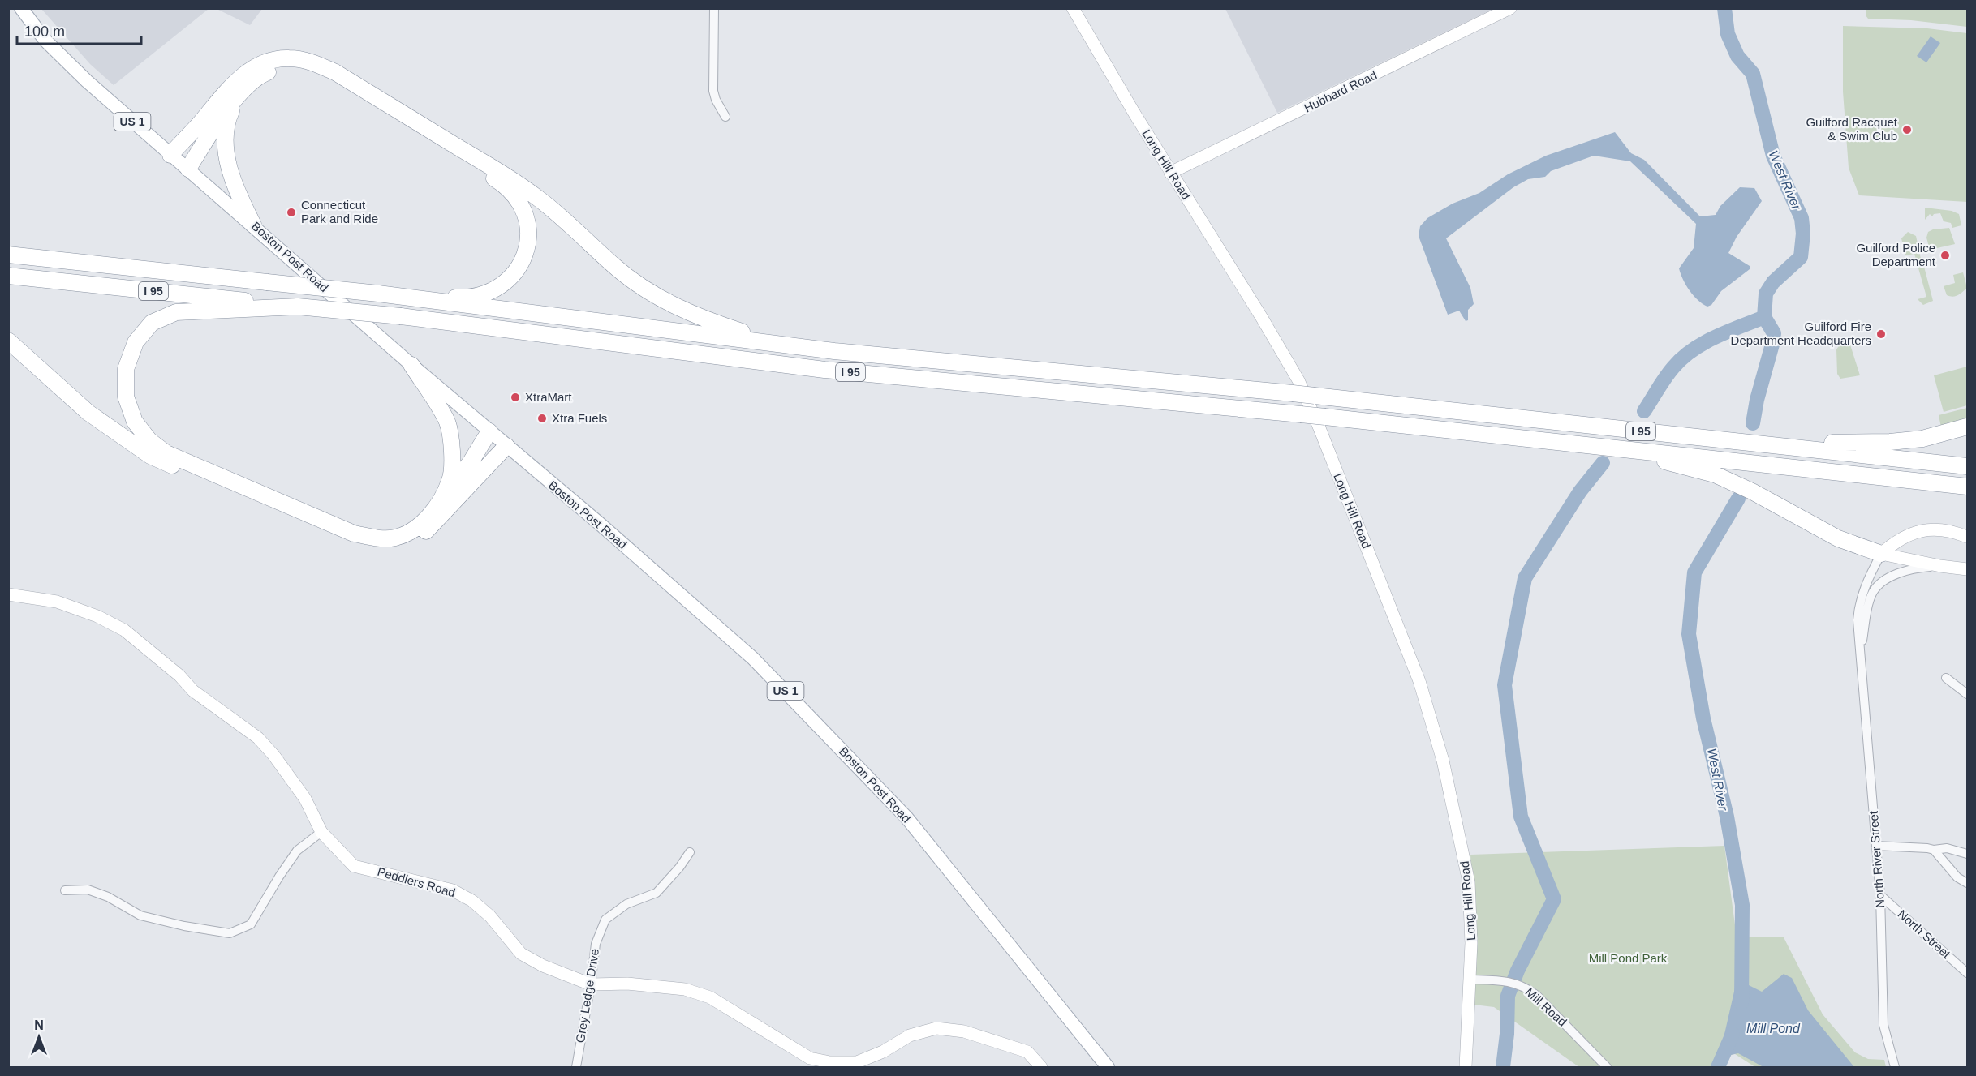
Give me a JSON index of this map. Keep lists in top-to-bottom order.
{
  "streets": {
    "highway": ["I 95"],
    "main road": ["US 1", "Boston Post Road"],
    "street": [
      "Hubbard Road",
      "Long Hill Road",
      "North River Street",
      "Peddlers Road",
      "North Street",
      "Grey Ledge Drive",
      "Mill Road"
    ]
  },
  "crossings": [
    ["Hubbard Road", "Long Hill Road"],
    ["Long Hill Road", "Mill Road"],
    ["North River Street", "North Street"],
    ["Peddlers Road", "Grey Ledge Drive"]
  ],
  "water": ["West River", "Mill Pond"],
  "parks": ["Mill Pond Park"],
  "places": [
    "Guilford Racquet & Swim Club",
    "Connecticut Park and Ride",
    "Guilford Police Department",
    "Guilford Fire Department Headquarters",
    "XtraMart",
    "Xtra Fuels"
  ],
  "scale_bar": "100 m",
  "north": "top"
}
